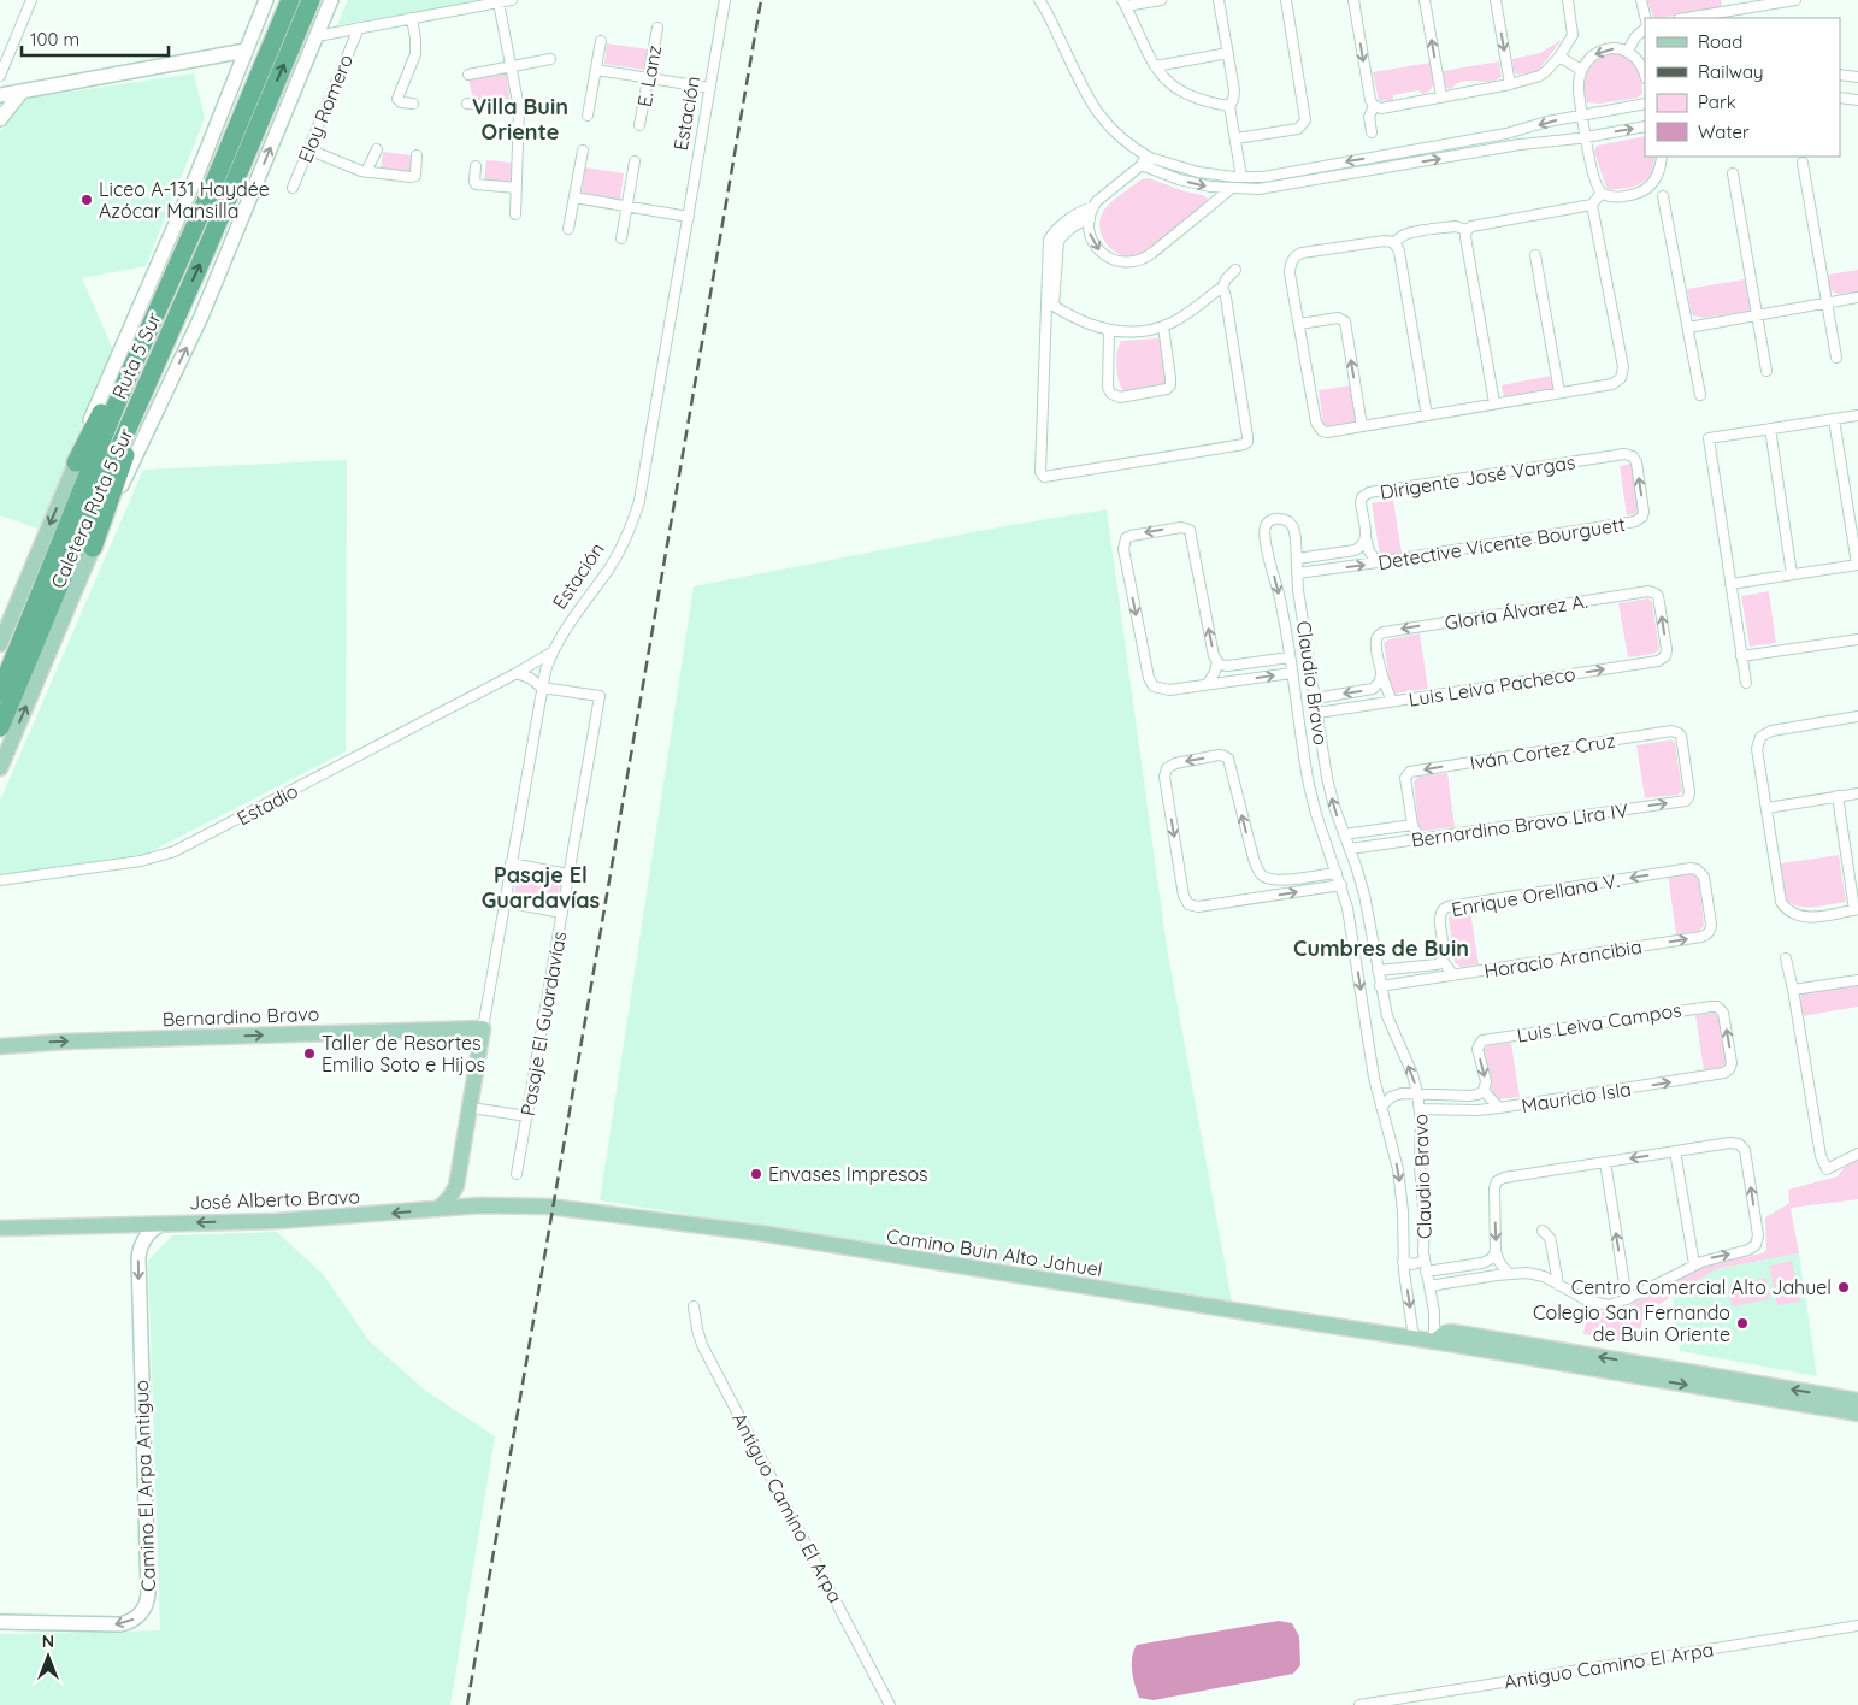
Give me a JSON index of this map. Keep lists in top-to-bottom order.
{
  "streets": {
    "highway": ["Ruta 5 Sur"],
    "main road": [
      "Estación",
      "Caletera Ruta 5 Sur",
      "Bernardino Bravo",
      "José Alberto Bravo",
      "Camino Buin Alto Jahuel",
      "Camino El Arpa Antiguo"
    ],
    "street": [
      "E. Lanz",
      "Eloy Romero",
      "Dirigente José Vargas",
      "Detective Vicente Bourguett",
      "Gloria Álvarez A.",
      "Claudio Bravo",
      "Luis Leiva Pacheco",
      "Iván Cortez Cruz",
      "Estadio",
      "Bernardino Bravo Lira IV",
      "Enrique Orellana V.",
      "Horacio Arancibia",
      "Luis Leiva Campos",
      "Pasaje El Guardavías",
      "Mauricio Isla",
      "Antiguo Camino El Arpa"
    ]
  },
  "crossings": [
    ["Estación", "Estadio"],
    ["Estación", "Bernardino Bravo"],
    ["Estación", "Pasaje El Guardavías"],
    ["Estación", "José Alberto Bravo"],
    ["Dirigente José Vargas", "Detective Vicente Bourguett"],
    ["Detective Vicente Bourguett", "Claudio Bravo"],
    ["Gloria Álvarez A.", "Luis Leiva Pacheco"],
    ["Claudio Bravo", "Luis Leiva Pacheco"],
    ["Claudio Bravo", "Bernardino Bravo Lira IV"],
    ["Claudio Bravo", "Horacio Arancibia"],
    ["Claudio Bravo", "Mauricio Isla"],
    ["Claudio Bravo", "Camino Buin Alto Jahuel"],
    ["Iván Cortez Cruz", "Bernardino Bravo Lira IV"],
    ["Enrique Orellana V.", "Horacio Arancibia"],
    ["Luis Leiva Campos", "Mauricio Isla"],
    ["José Alberto Bravo", "Camino Buin Alto Jahuel"],
    ["José Alberto Bravo", "Camino El Arpa Antiguo"]
  ],
  "one_way": [
    "Detective Vicente Bourguett",
    "Bernardino Bravo Lira IV",
    "Enrique Orellana V.",
    "Horacio Arancibia",
    "Bernardino Bravo",
    "José Alberto Bravo"
  ],
  "districts": ["Villa Buin Oriente", "Pasaje El Guardavías", "Cumbres de Buin"],
  "places": [
    "Liceo A-131 Haydée Azócar Mansilla",
    "Taller de Resortes Emilio Soto e Hijos",
    "Envases Impresos",
    "Centro Comercial Alto Jahuel",
    "Colegio San Fernando de Buin Oriente"
  ],
  "legend": [
    "Road",
    "Railway",
    "Park",
    "Water"
  ],
  "scale_bar": "100 m",
  "north": "top"
}
